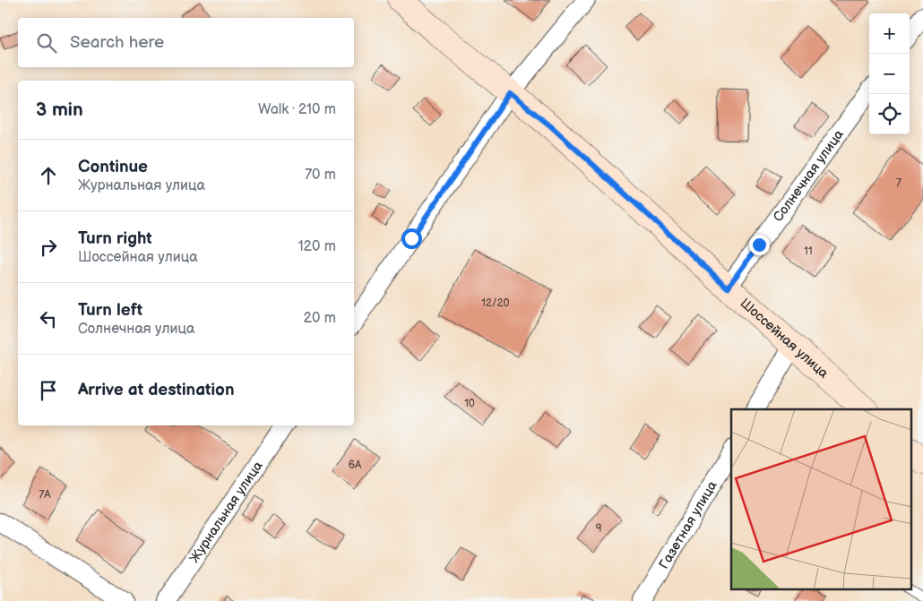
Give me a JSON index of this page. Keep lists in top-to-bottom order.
{
  "streets": {
    "main road": ["Шоссейная улица"],
    "street": ["Солнечная улица", "Журнальная улица", "Газетная улица"]
  },
  "crossings": [
    ["Солнечная улица", "Шоссейная улица"]
  ],
  "house_numbers": [
    "7",
    "11",
    "12/20",
    "10",
    "6А",
    "7А",
    "9"
  ],
  "page": {
    "map_buttons": ["+", "−"],
    "search": "Search here",
    "heading": ["3 min", "Walk · 210 m"],
    "list": [
      ["Continue", "Журнальная улица", "70 m"],
      ["Turn right", "Шоссейная улица", "120 m"],
      ["Turn left", "Солнечная улица", "20 m"],
      "Arrive at destination"
    ]
  }
}
